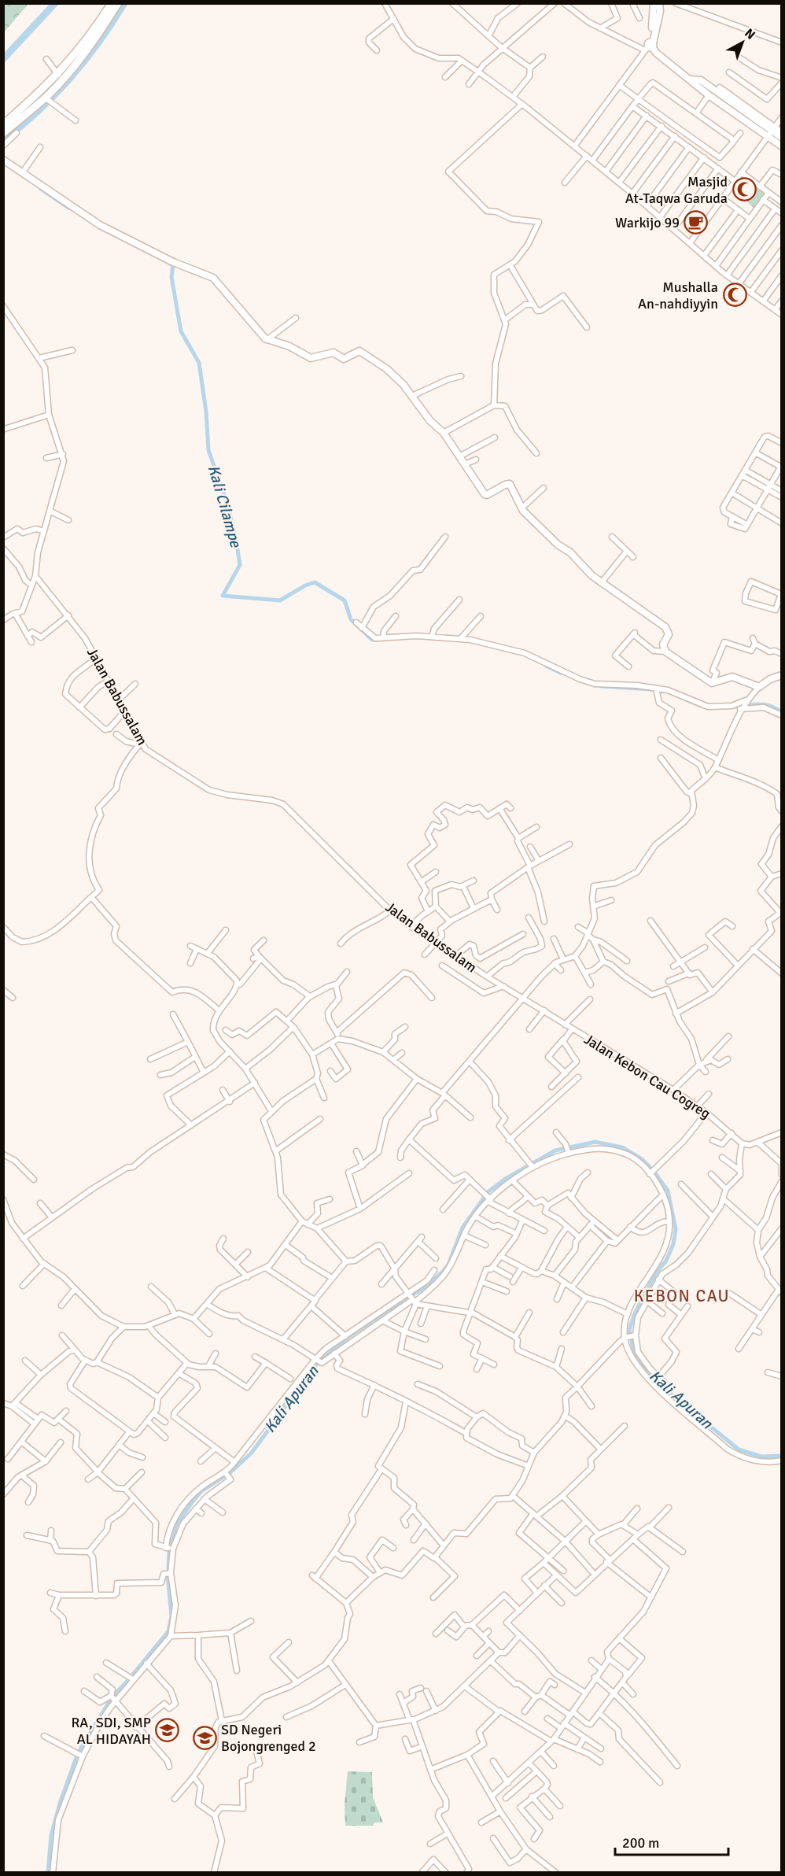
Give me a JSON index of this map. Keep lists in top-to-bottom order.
{
  "streets": {
    "street": ["Jalan Babussalam", "Jalan Kebon Cau Cogreg"]
  },
  "crossings": [
    ["Jalan Babussalam", "Jalan Kebon Cau Cogreg"]
  ],
  "districts": ["KEBON CAU"],
  "water": ["Kali Cilampe", "Kali Apuran"],
  "places": {
    "mosque": ["Masjid At-Taqwa Garuda", "Mushalla An-nahdiyyin"],
    "cafe": ["Warkijo 99"],
    "school or university": ["RA, SDI, SMP AL HIDAYAH", "SD Negeri Bojongrenged 2"]
  },
  "scale_bar": "200 m",
  "north": "top right"
}
